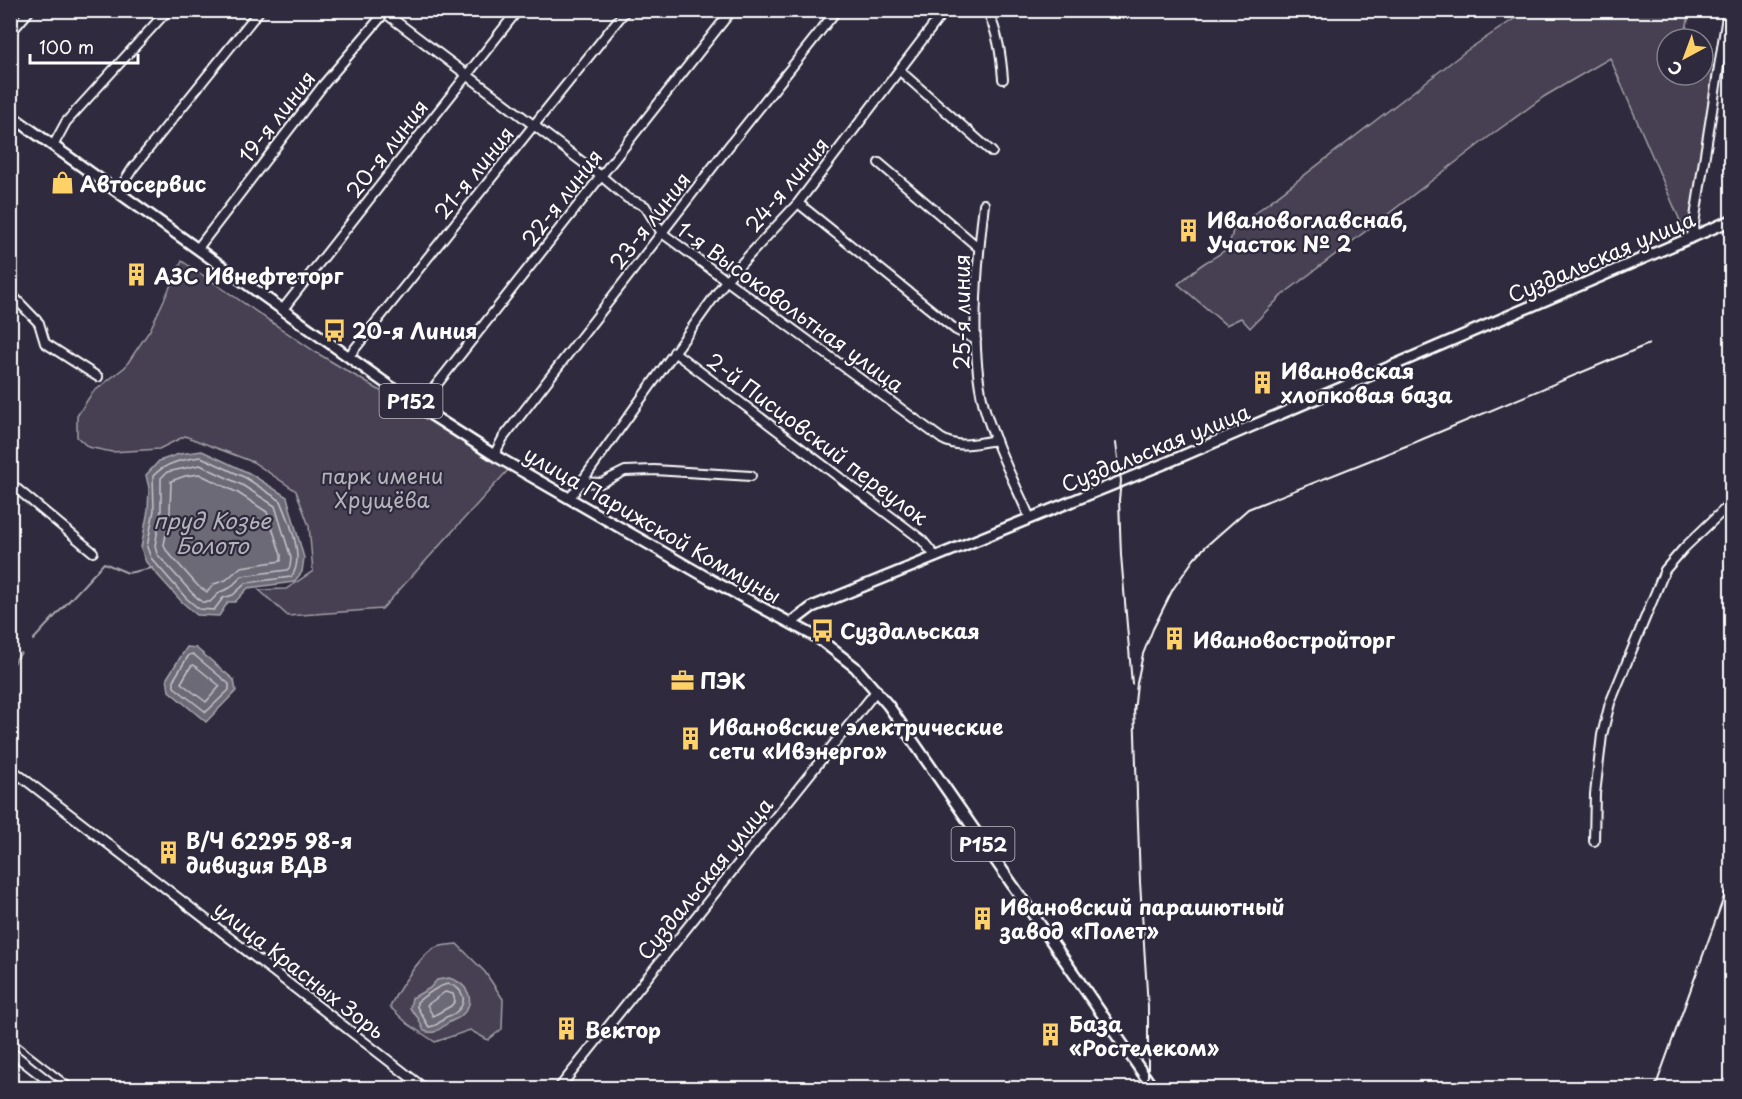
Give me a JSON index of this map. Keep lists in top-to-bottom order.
{
  "streets": {
    "main road": ["Суздальская улица", "Р152", "улица Парижской Коммуны"],
    "street": [
      "19-я линия",
      "20-я линия",
      "21-я линия",
      "24-я линия",
      "22-я линия",
      "23-я линия",
      "1-я Высоковольтная улица",
      "25-я линия",
      "2-й Писцовский переулок",
      "улица Красных Зорь"
    ]
  },
  "crossings": [
    ["19-я линия", "1-я Высоковольтная улица"],
    ["19-я линия", "улица Парижской Коммуны"],
    ["20-я линия", "1-я Высоковольтная улица"],
    ["20-я линия", "улица Парижской Коммуны"],
    ["21-я линия", "1-я Высоковольтная улица"],
    ["21-я линия", "улица Парижской Коммуны"],
    ["24-я линия", "1-я Высоковольтная улица"],
    ["24-я линия", "2-й Писцовский переулок"],
    ["24-я линия", "улица Парижской Коммуны"],
    ["22-я линия", "1-я Высоковольтная улица"],
    ["22-я линия", "улица Парижской Коммуны"],
    ["23-я линия", "1-я Высоковольтная улица"],
    ["23-я линия", "улица Парижской Коммуны"],
    ["Суздальская улица", "25-я линия"],
    ["Суздальская улица", "2-й Писцовский переулок"],
    ["Суздальская улица", "улица Парижской Коммуны"],
    ["1-я Высоковольтная улица", "25-я линия"]
  ],
  "water": ["пруд Козье Болото"],
  "parks": ["парк имени Хрущёва"],
  "places": {
    "shop": ["Автосервис"],
    "building": [
      "Ивановоглавснаб, Участок № 2",
      "АЗС Ивнефтеторг",
      "Ивановская хлопковая база",
      "Ивановостройторг",
      "Ивановские электрические сети «Ивэнерго»",
      "В/Ч 62295 98-я дивизия ВДВ",
      "Ивановский парашютный завод «Полет»",
      "Вектор",
      "База «Ростелеком»"
    ],
    "bus stop": ["20-я Линия", "Суздальская"],
    "office": ["ПЭК"]
  },
  "scale_bar": "100 m",
  "north": "bottom left"
}
